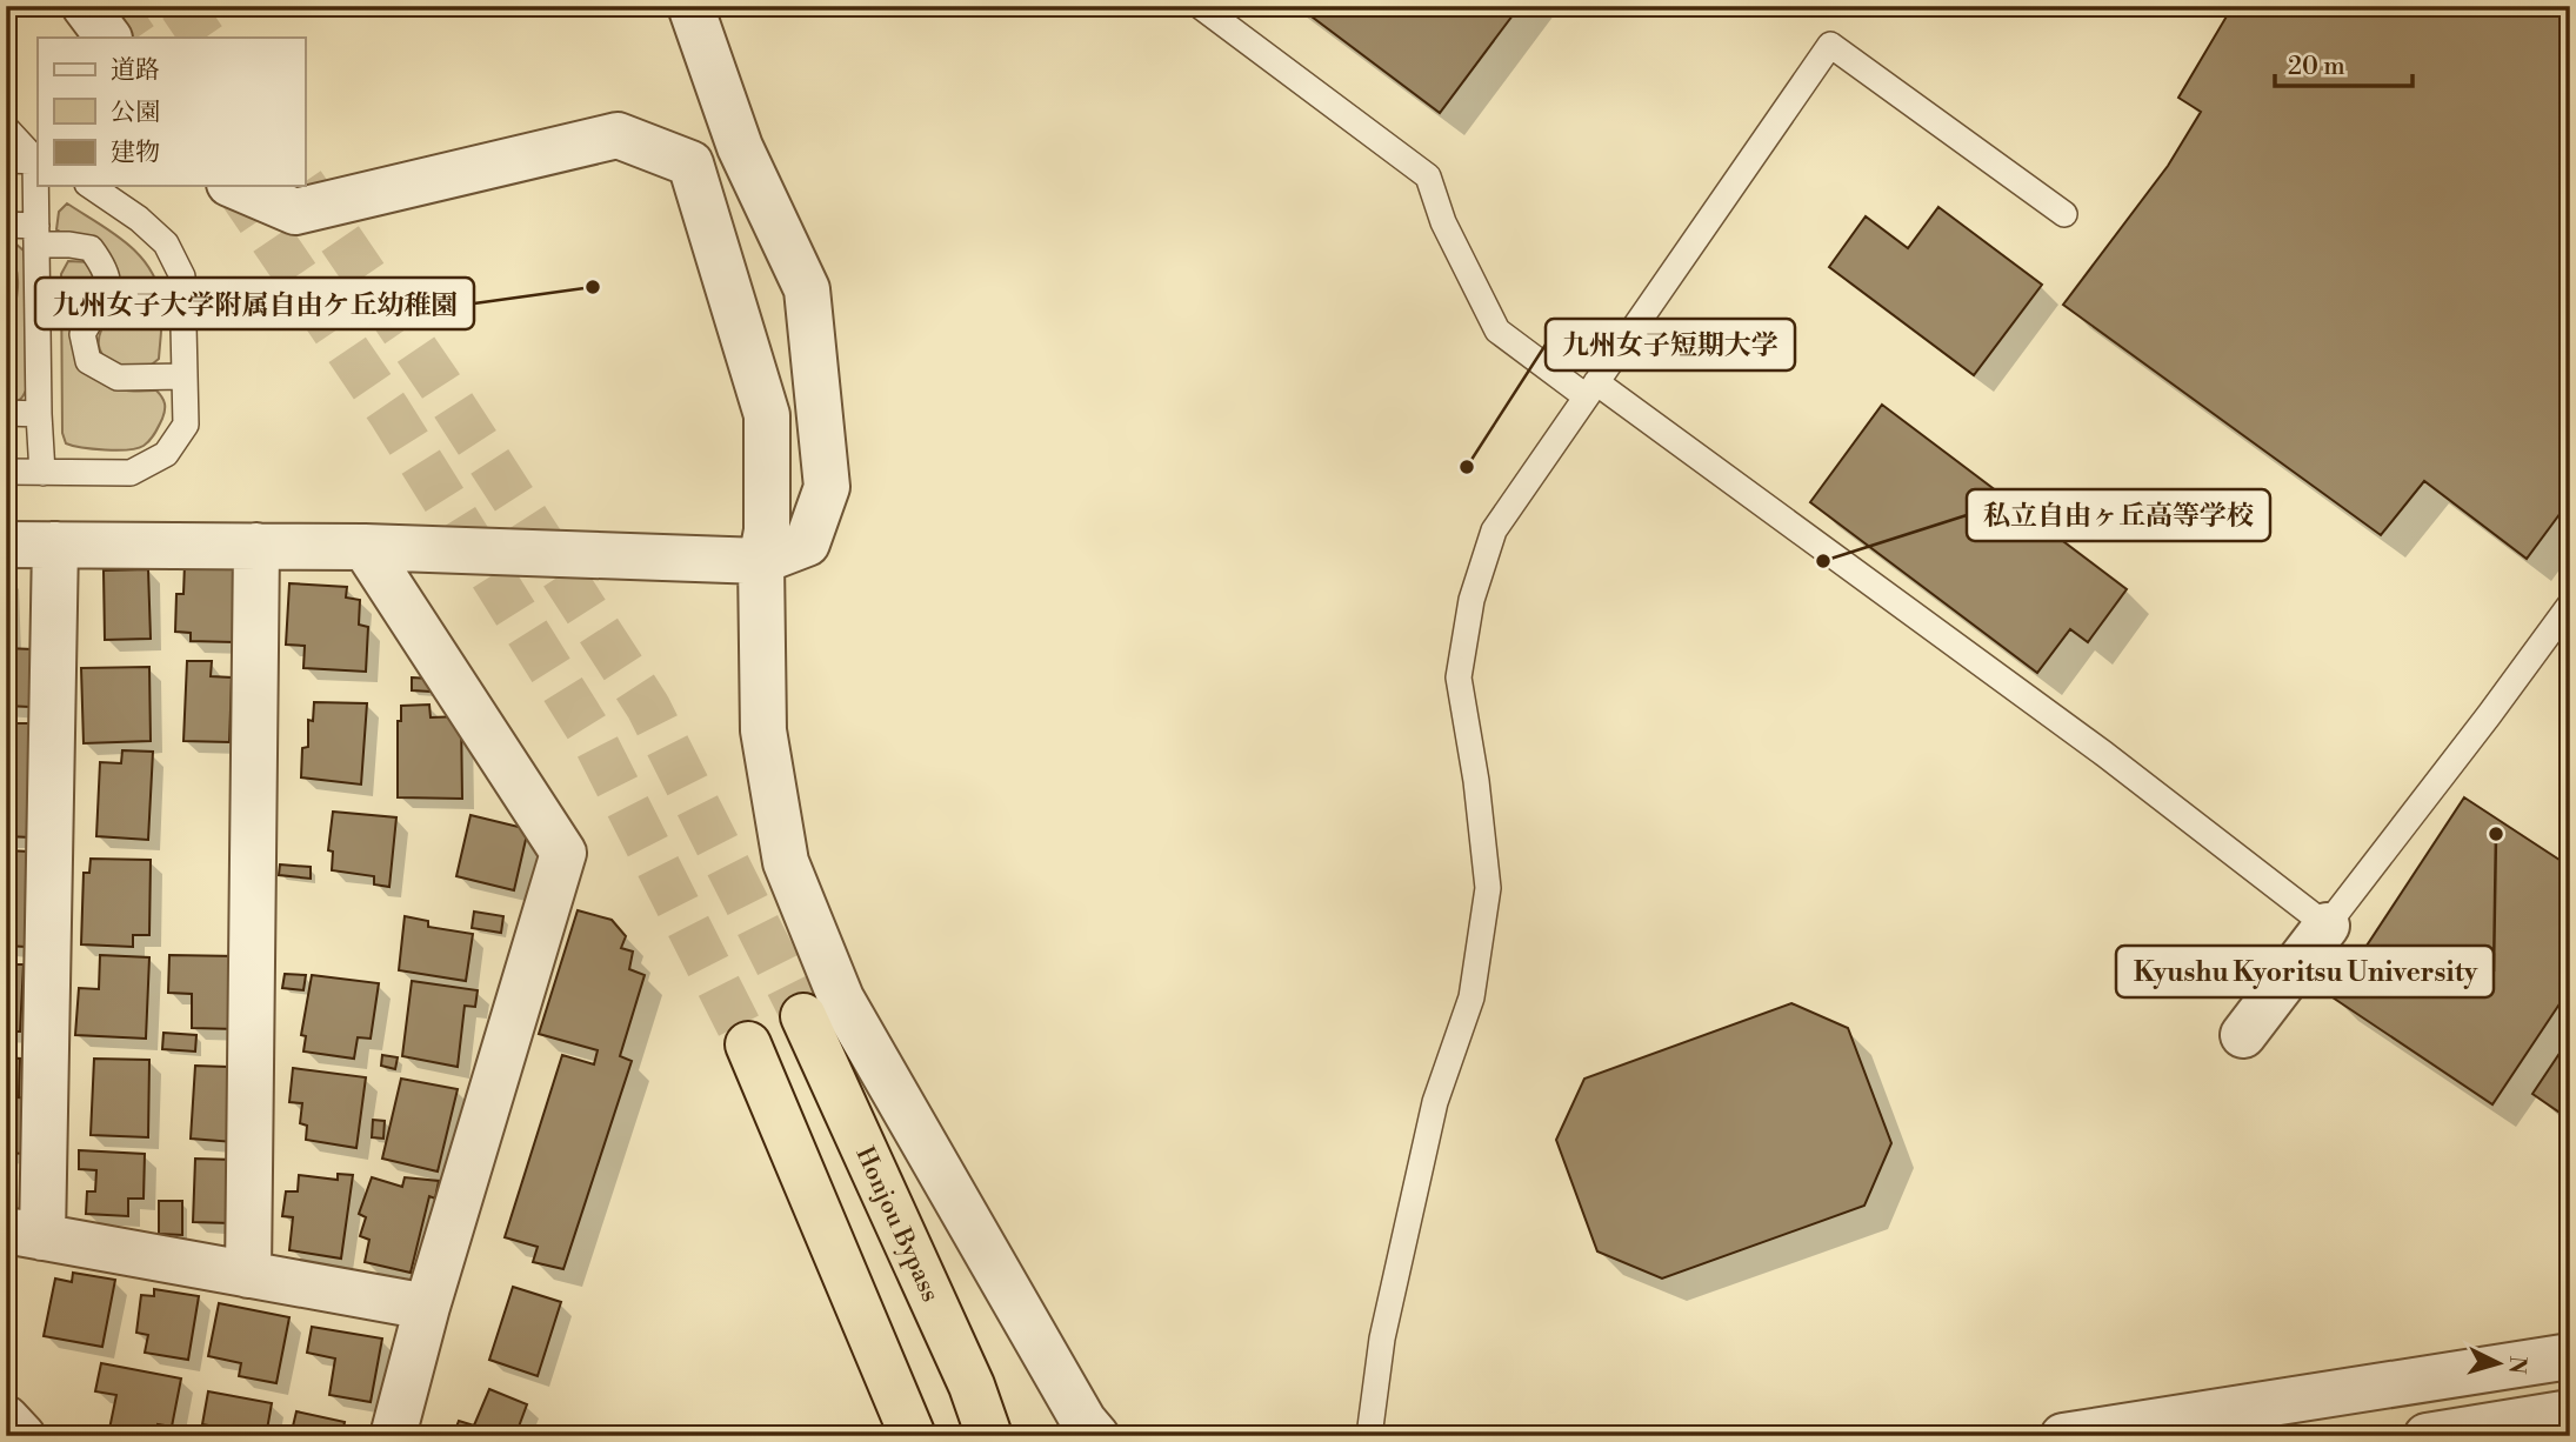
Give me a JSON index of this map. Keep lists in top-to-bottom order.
{
  "streets": {
    "highway": ["Honjou Bypass"]
  },
  "places": [
    "九州女子大学附属自由ケ丘幼稚園",
    "九州女子短期大学",
    "私立自由ヶ丘高等学校",
    "Kyushu Kyoritsu University"
  ],
  "legend": ["道路", "公園", "建物"],
  "scale_bar": "20 m",
  "north": "right"
}
